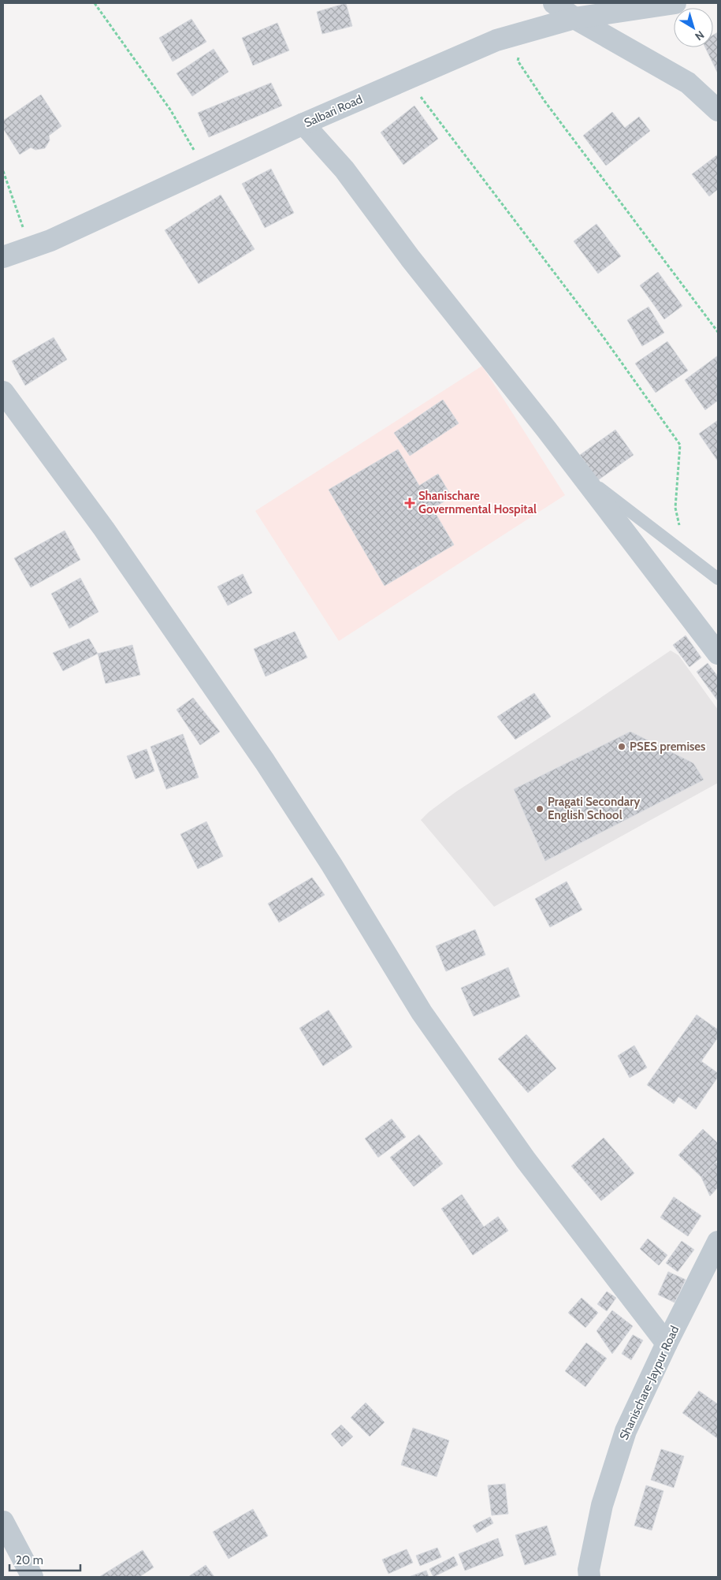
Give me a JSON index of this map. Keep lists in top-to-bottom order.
{
  "streets": {
    "street": ["Salbari Road", "Shanischare-Jaypur Road"]
  },
  "places": {
    "health": ["Shanischare Governmental Hospital"],
    "other": ["PSES premises", "Pragati Secondary English School"]
  },
  "scale_bar": "20 m",
  "north": "bottom right"
}
